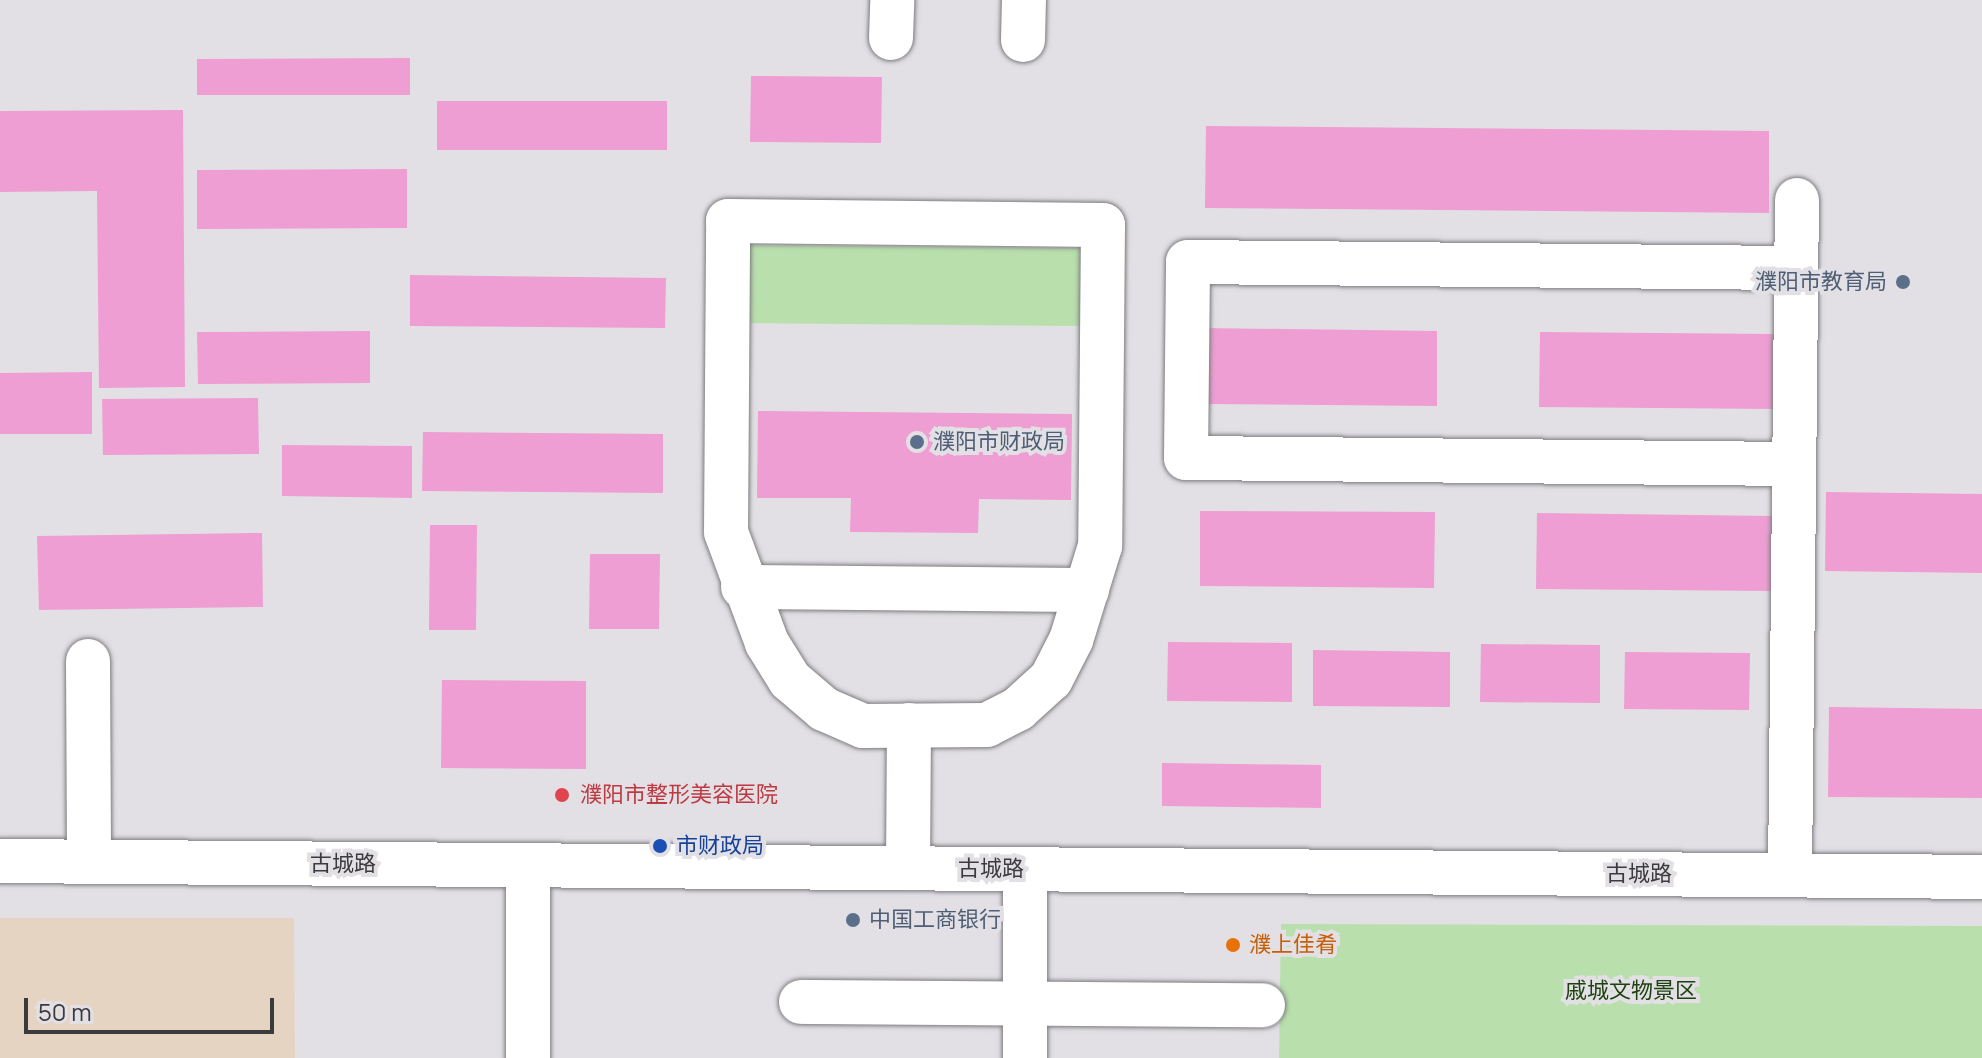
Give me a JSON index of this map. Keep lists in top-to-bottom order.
{
  "streets": {
    "street": ["古城路"]
  },
  "parks": ["戚城文物景区"],
  "places": [
    "濮阳市教育局",
    "濮阳市财政局",
    "濮阳市整形美容医院",
    "市财政局",
    "中国工商银行",
    "濮上佳肴"
  ],
  "scale_bar": "50 m"
}
